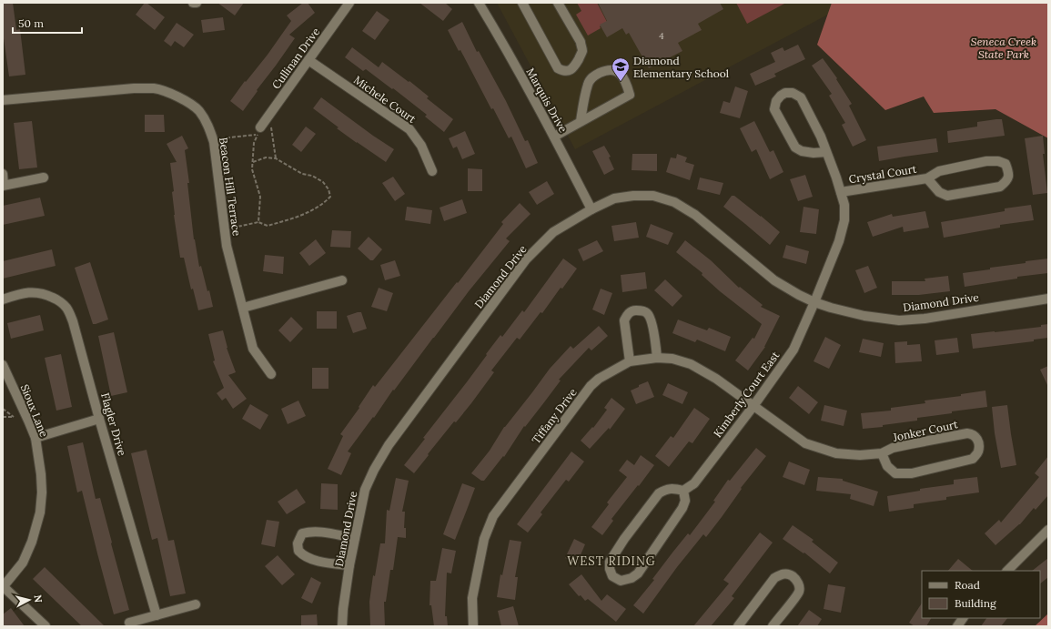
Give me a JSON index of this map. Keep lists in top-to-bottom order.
{
  "streets": {
    "street": [
      "Cullinan Drive",
      "Michele Court",
      "Marquis Drive",
      "Crystal Court",
      "Beacon Hill Terrace",
      "Diamond Drive",
      "Kimberly Court East",
      "Sioux Lane",
      "Tiffany Drive",
      "Flagler Drive",
      "Jonker Court"
    ]
  },
  "crossings": [
    ["Cullinan Drive", "Michele Court"],
    ["Marquis Drive", "Diamond Drive"],
    ["Crystal Court", "Kimberly Court East"],
    ["Diamond Drive", "Kimberly Court East"],
    ["Kimberly Court East", "Tiffany Drive"],
    ["Kimberly Court East", "Jonker Court"],
    ["Tiffany Drive", "Jonker Court"]
  ],
  "districts": ["WEST RIDING"],
  "parks": ["Seneca Creek State Park"],
  "places": {
    "school or university": ["Diamond Elementary School"]
  },
  "house_numbers": ["4"],
  "legend": ["Road", "Building"],
  "scale_bar": "50 m",
  "north": "right"
}
